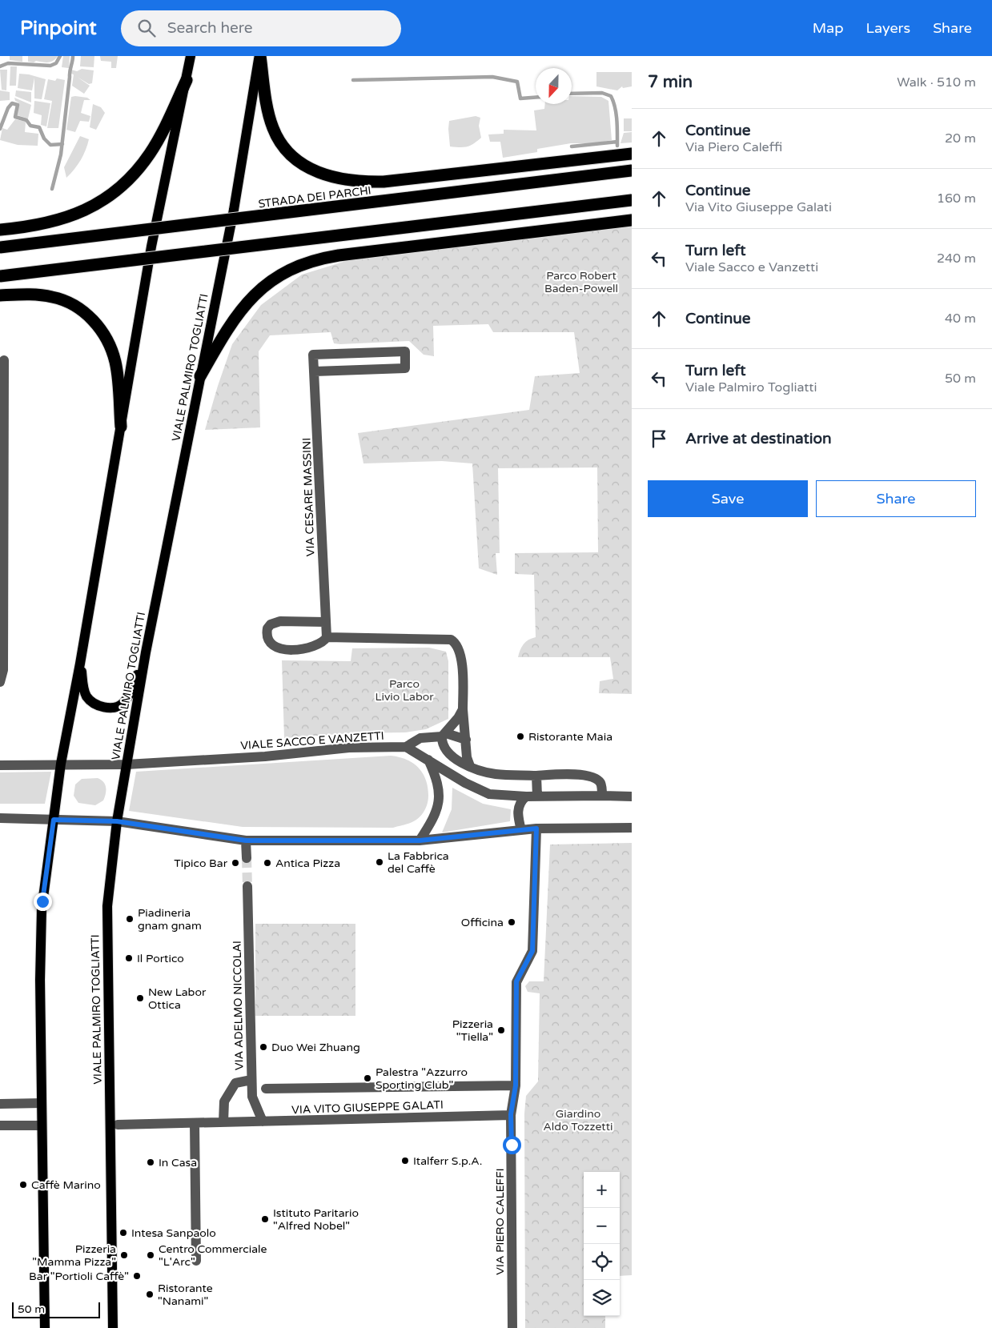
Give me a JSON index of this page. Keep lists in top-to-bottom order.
{
  "streets": {
    "highway": ["STRADA DEI PARCHI"],
    "main road": ["VIALE PALMIRO TOGLIATTI"],
    "street": [
      "VIA CESARE MASSINI",
      "VIALE SACCO E VANZETTI",
      "VIA ADELMO NICCOLAI",
      "VIA VITO GIUSEPPE GALATI",
      "VIA PIERO CALEFFI"
    ]
  },
  "crossings": [
    ["VIALE PALMIRO TOGLIATTI", "VIALE SACCO E VANZETTI"],
    ["VIA ADELMO NICCOLAI", "VIA VITO GIUSEPPE GALATI"],
    ["VIA VITO GIUSEPPE GALATI", "VIA PIERO CALEFFI"]
  ],
  "parks": ["Parco Robert Baden-Powell", "Parco Livio Labor", "Giardino Aldo Tozzetti"],
  "places": [
    "Ristorante Maia",
    "La Fabbrica del Caffè",
    "Tipico Bar",
    "Antica Pizza",
    "Piadineria gnam gnam",
    "Officina",
    "Il Portico",
    "New Labor Ottica",
    "Pizzeria \"Tiella\"",
    "Duo Wei Zhuang",
    "Palestra \"Azzurro Sporting Club\"",
    "Italferr S.p.A.",
    "In Casa",
    "Caffè Marino",
    "Istituto Paritario \"Alfred Nobel\"",
    "Intesa Sanpaolo",
    "Pizzeria \"Mamma Pizza\"",
    "Centro Commerciale \"L'Arc\"",
    "Bar \"Portioli Caffè\"",
    "Ristorante \"Nanami\""
  ],
  "scale_bar": "50 m",
  "north": "bottom",
  "page": {
    "header": "Pinpoint",
    "search": "Search here",
    "nav": ["Map", "Layers", "Share"],
    "heading": ["7 min", "Walk · 510 m"],
    "list": [
      ["Continue", "Via Piero Caleffi", "20 m"],
      ["Continue", "Via Vito Giuseppe Galati", "160 m"],
      ["Turn left", "Viale Sacco e Vanzetti", "240 m"],
      ["Continue", "40 m"],
      ["Turn left", "Viale Palmiro Togliatti", "50 m"],
      "Arrive at destination"
    ],
    "buttons": ["Save", "Share"],
    "map_buttons": ["+", "−"],
    "scale": "50 m"
  }
}
